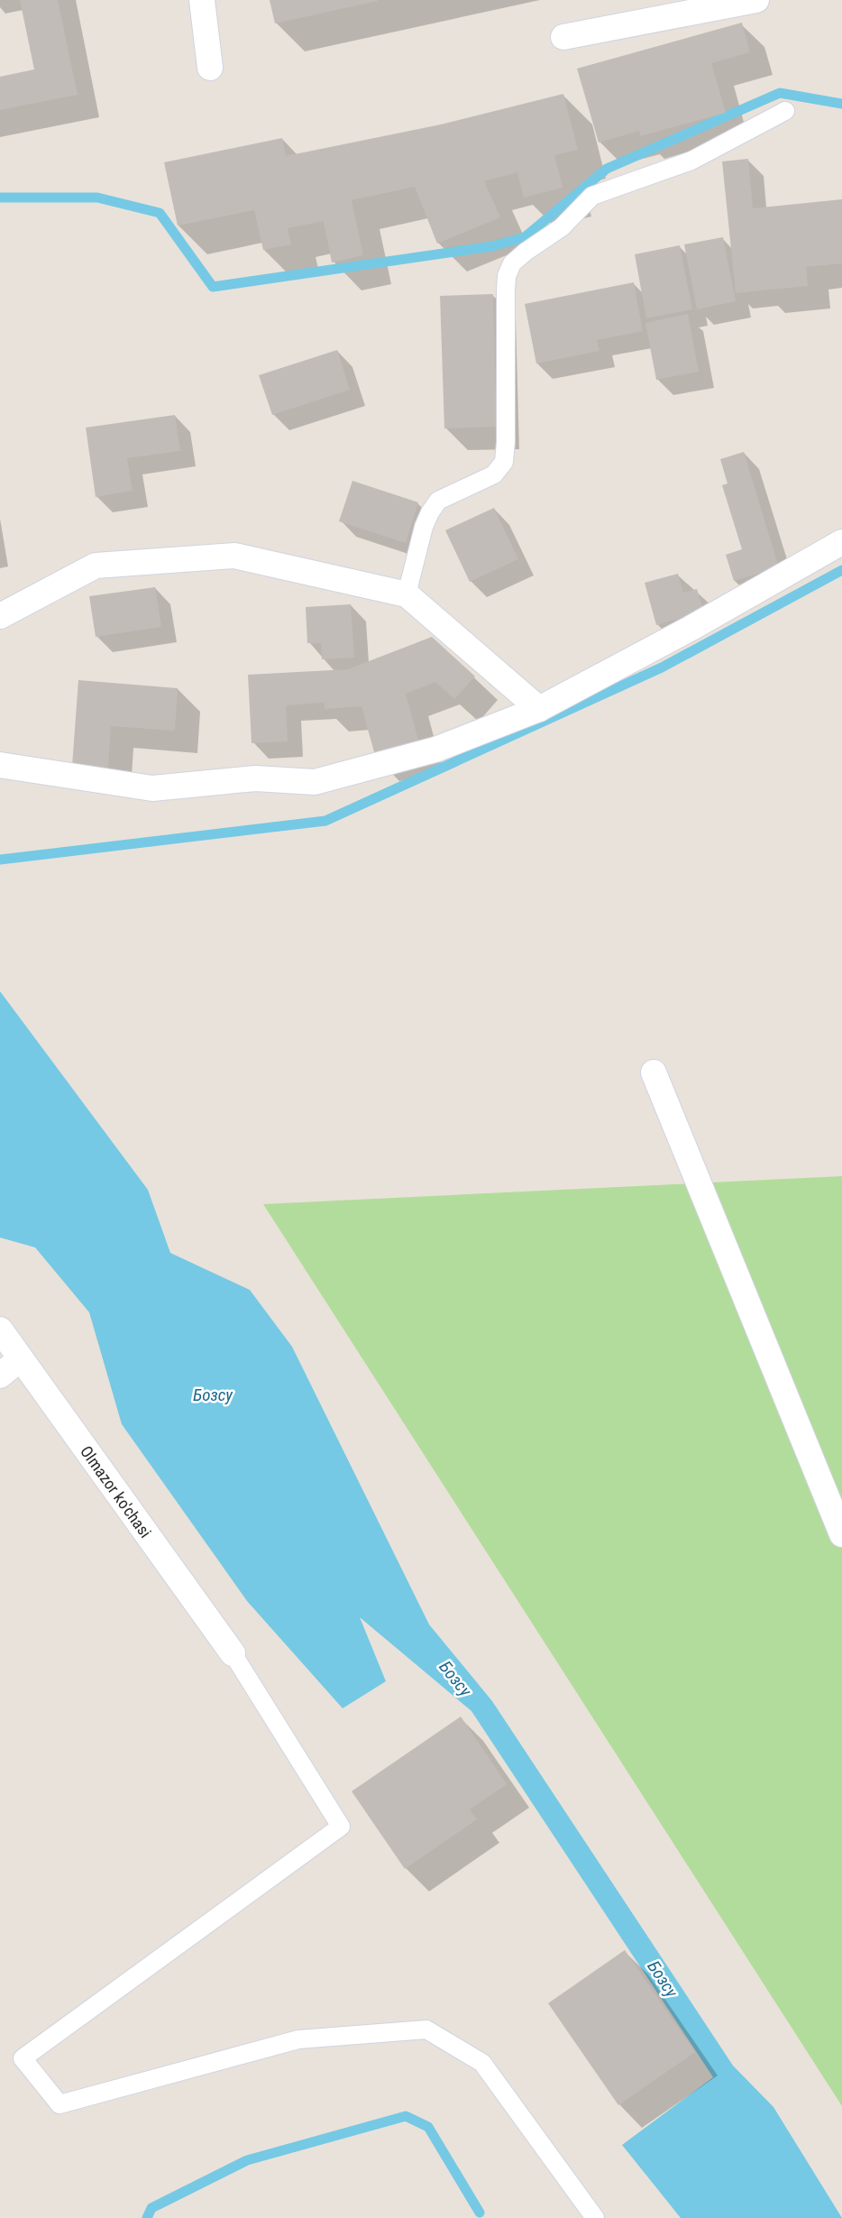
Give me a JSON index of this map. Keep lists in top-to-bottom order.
{
  "streets": {
    "street": ["Olmazor ko'chasi"]
  },
  "water": ["Бозсу"]
}
